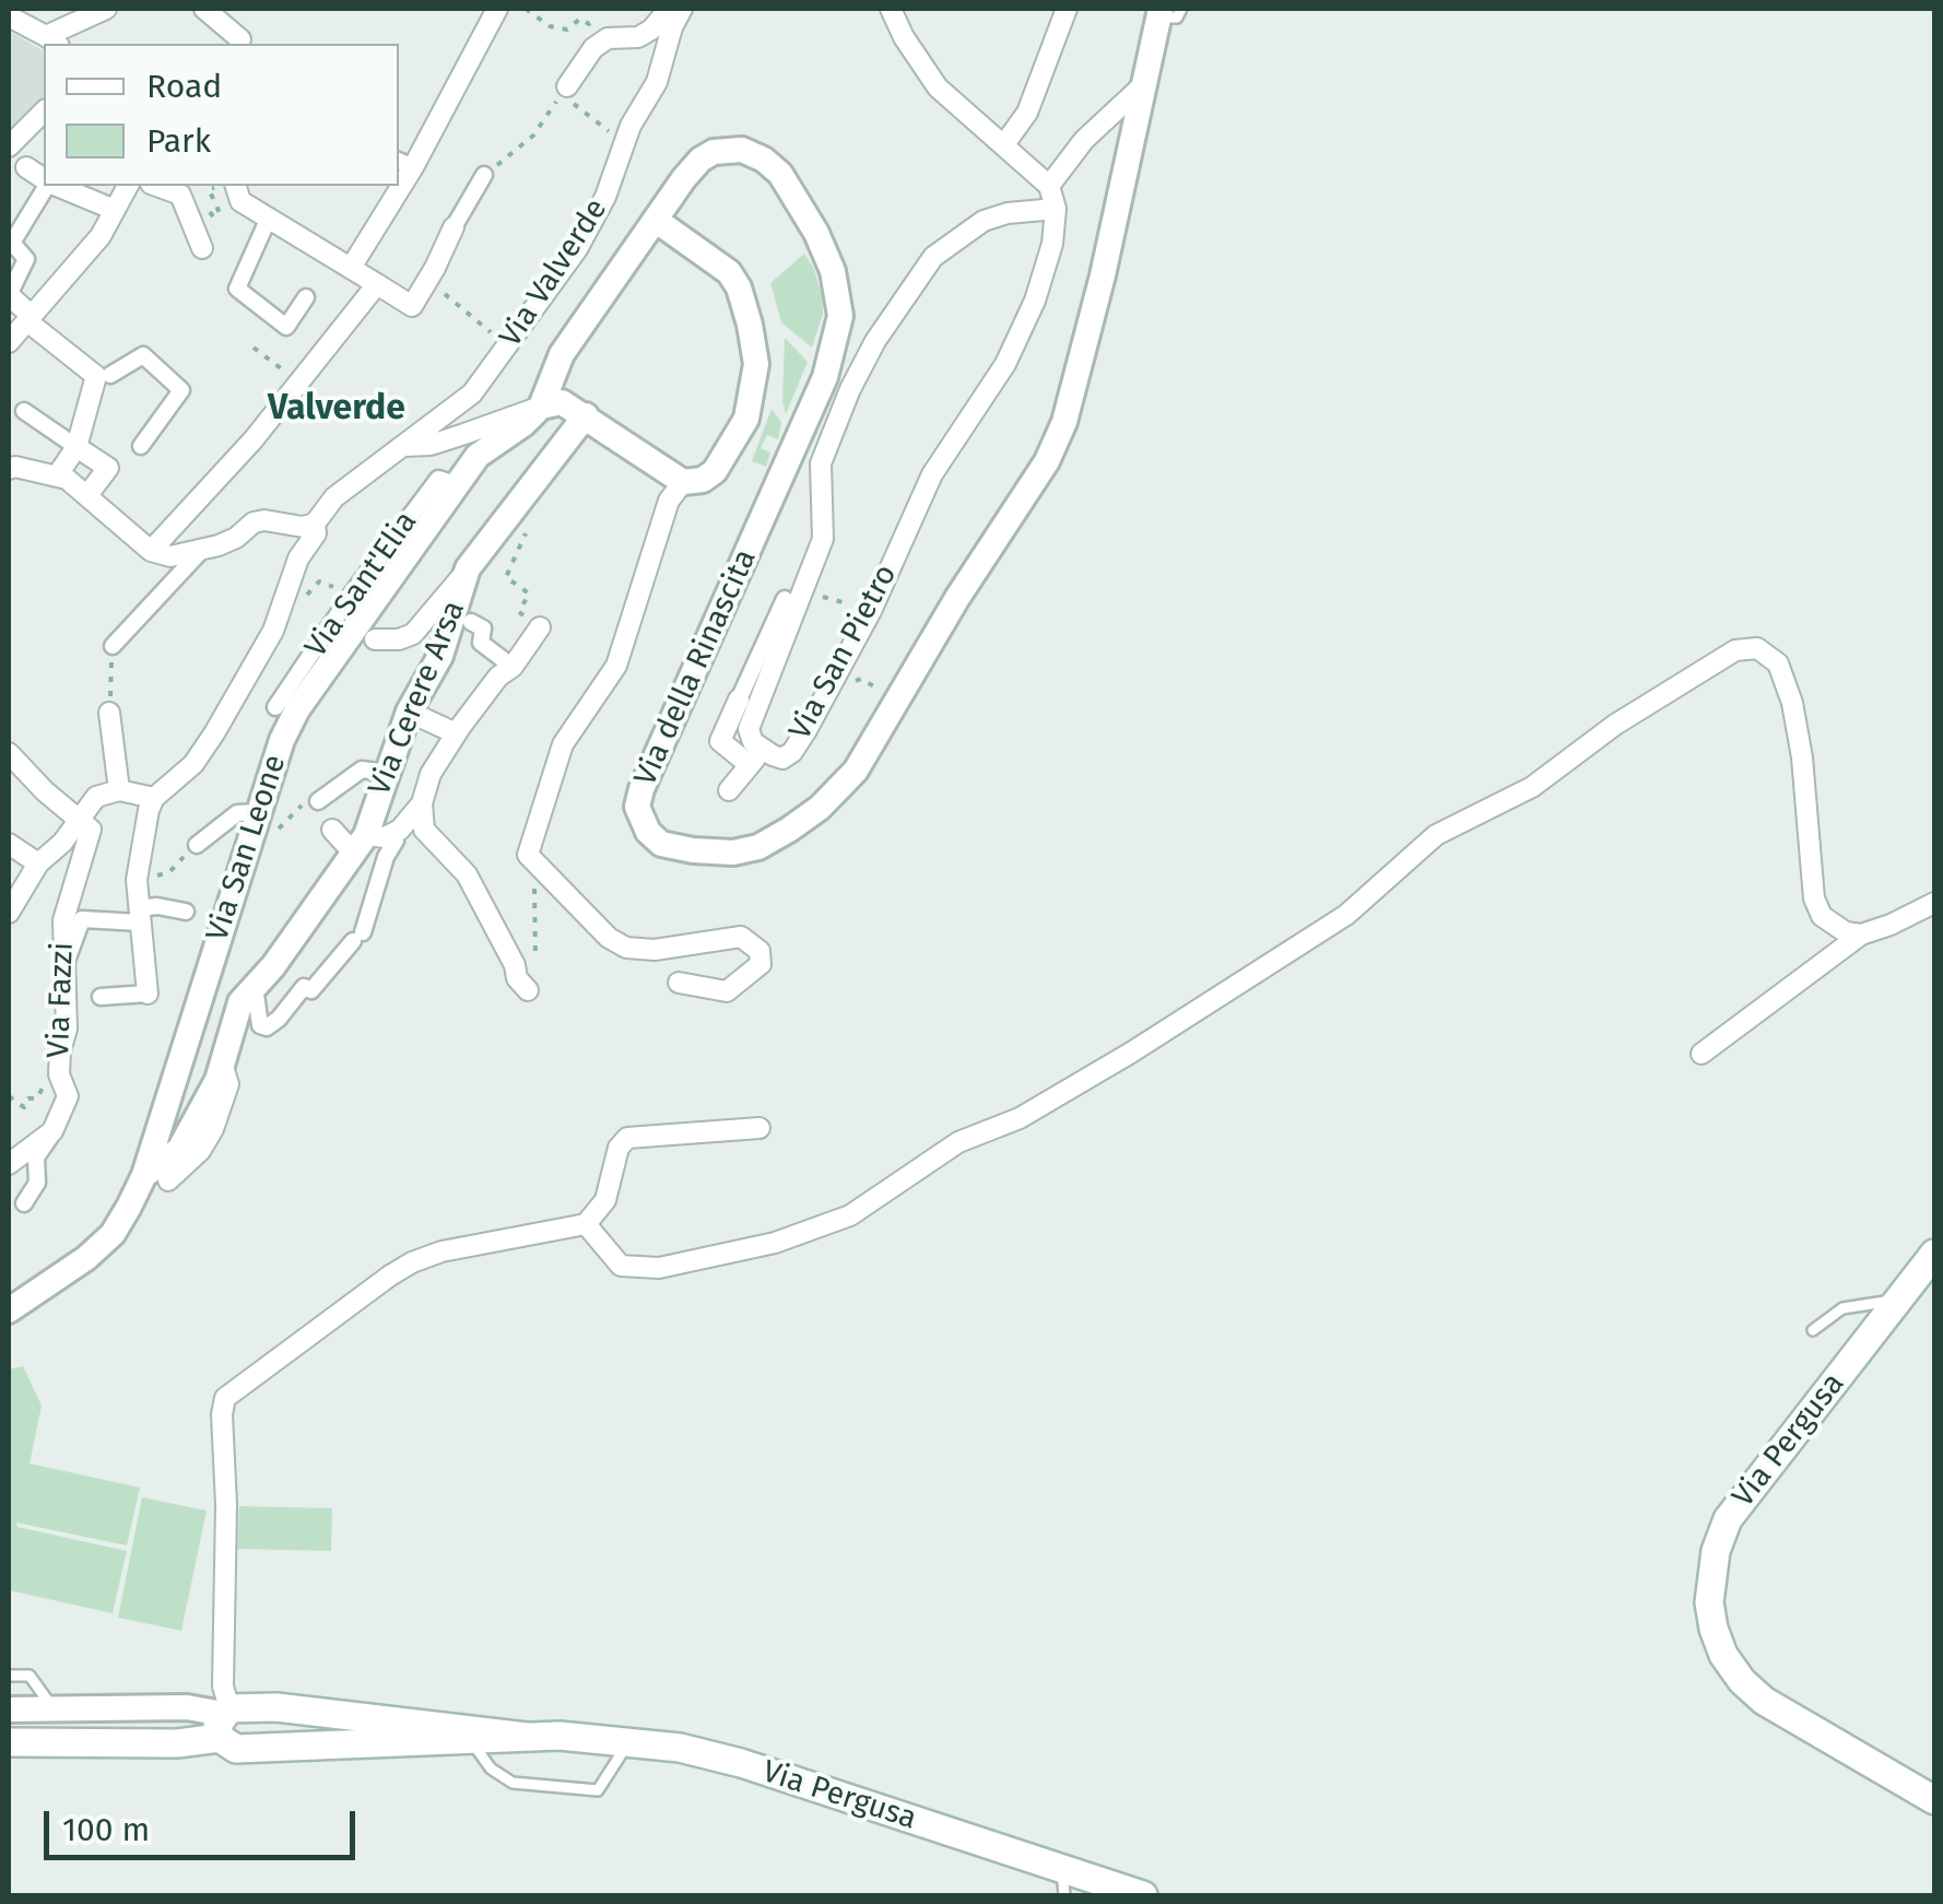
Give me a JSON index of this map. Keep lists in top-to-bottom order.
{
  "streets": {
    "main road": ["Via Pergusa"],
    "street": [
      "Via Valverde",
      "Via Sant'Elia",
      "Via San Pietro",
      "Via della Rinascita",
      "Via Cerere Arsa",
      "Via San Leone",
      "Via Fazzi"
    ]
  },
  "crossings": [
    ["Via Valverde", "Via della Rinascita"],
    ["Via Valverde", "Via San Leone"],
    ["Via Sant'Elia", "Via San Leone"],
    ["Via della Rinascita", "Via San Leone"],
    ["Via Cerere Arsa", "Via San Leone"]
  ],
  "districts": ["Valverde"],
  "legend": ["Road", "Park"],
  "scale_bar": "100 m"
}
